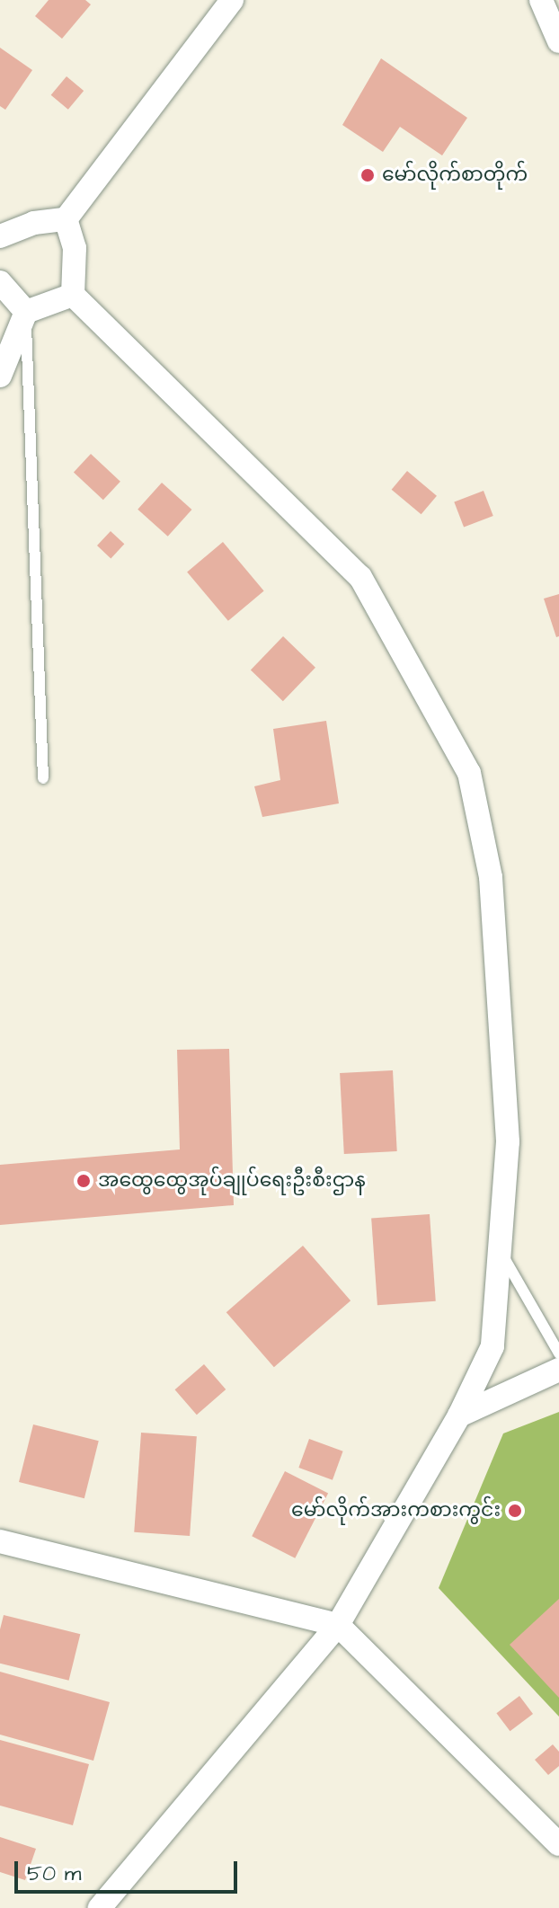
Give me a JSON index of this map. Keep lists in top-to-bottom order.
{
  "places": ["မော်လိုက်စာတိုက်", "အထွေထွေအုပ်ချုပ်ရေးဦးစီးဌာန", "မော်လိုက်အားကစားကွင်း"],
  "scale_bar": "50 m"
}
